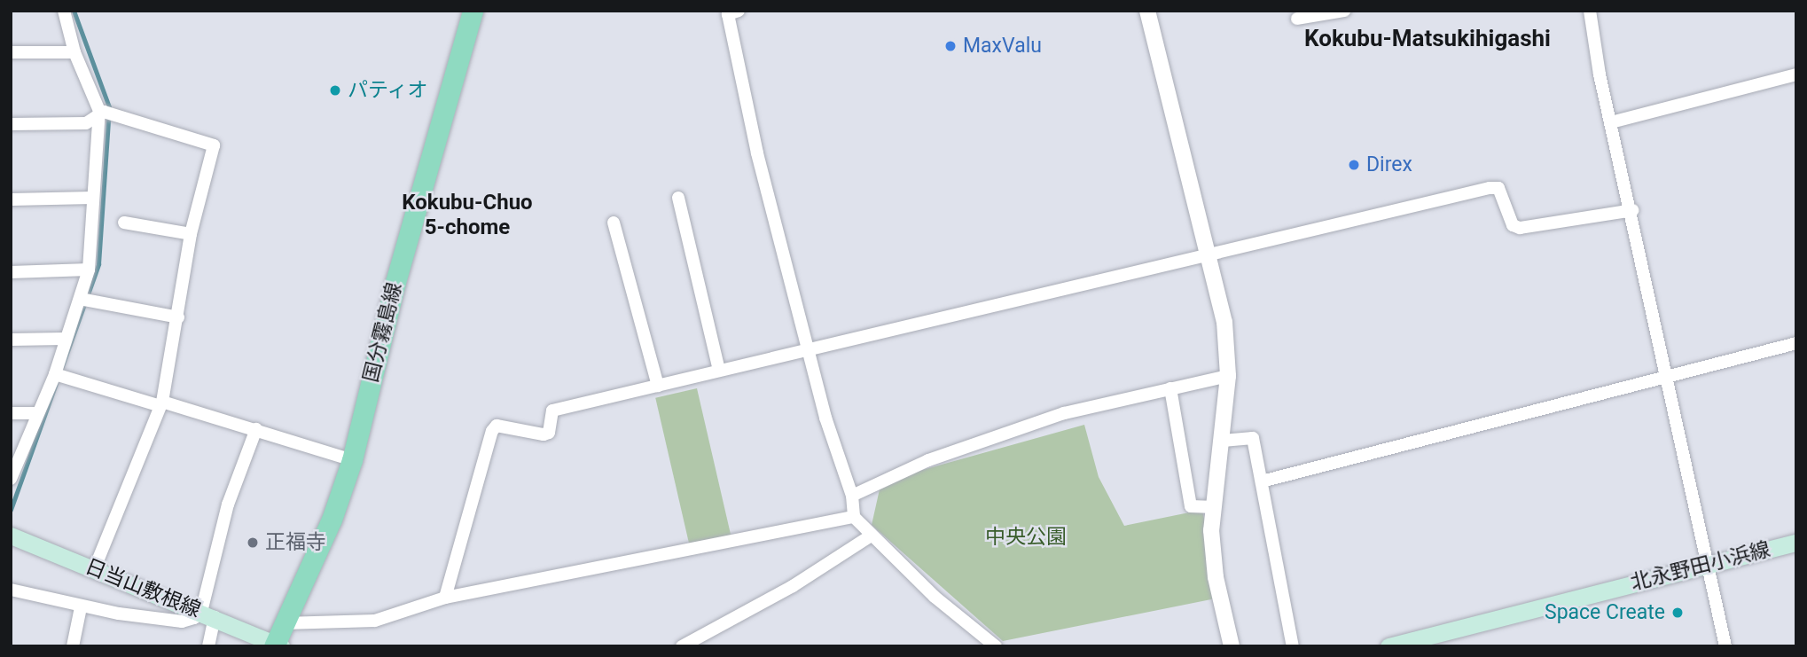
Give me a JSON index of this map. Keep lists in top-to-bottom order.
{
  "streets": {
    "main road": ["国分霧島線", "北永野田小浜線", "日当山敷根線"]
  },
  "crossings": [
    ["国分霧島線", "日当山敷根線"]
  ],
  "districts": ["Kokubu-Matsukihigashi", "Kokubu-Chuo 5-chome"],
  "parks": ["中央公園"],
  "places": [
    "MaxValu",
    "パティオ",
    "Direx",
    "正福寺",
    "Space Create"
  ]
}
